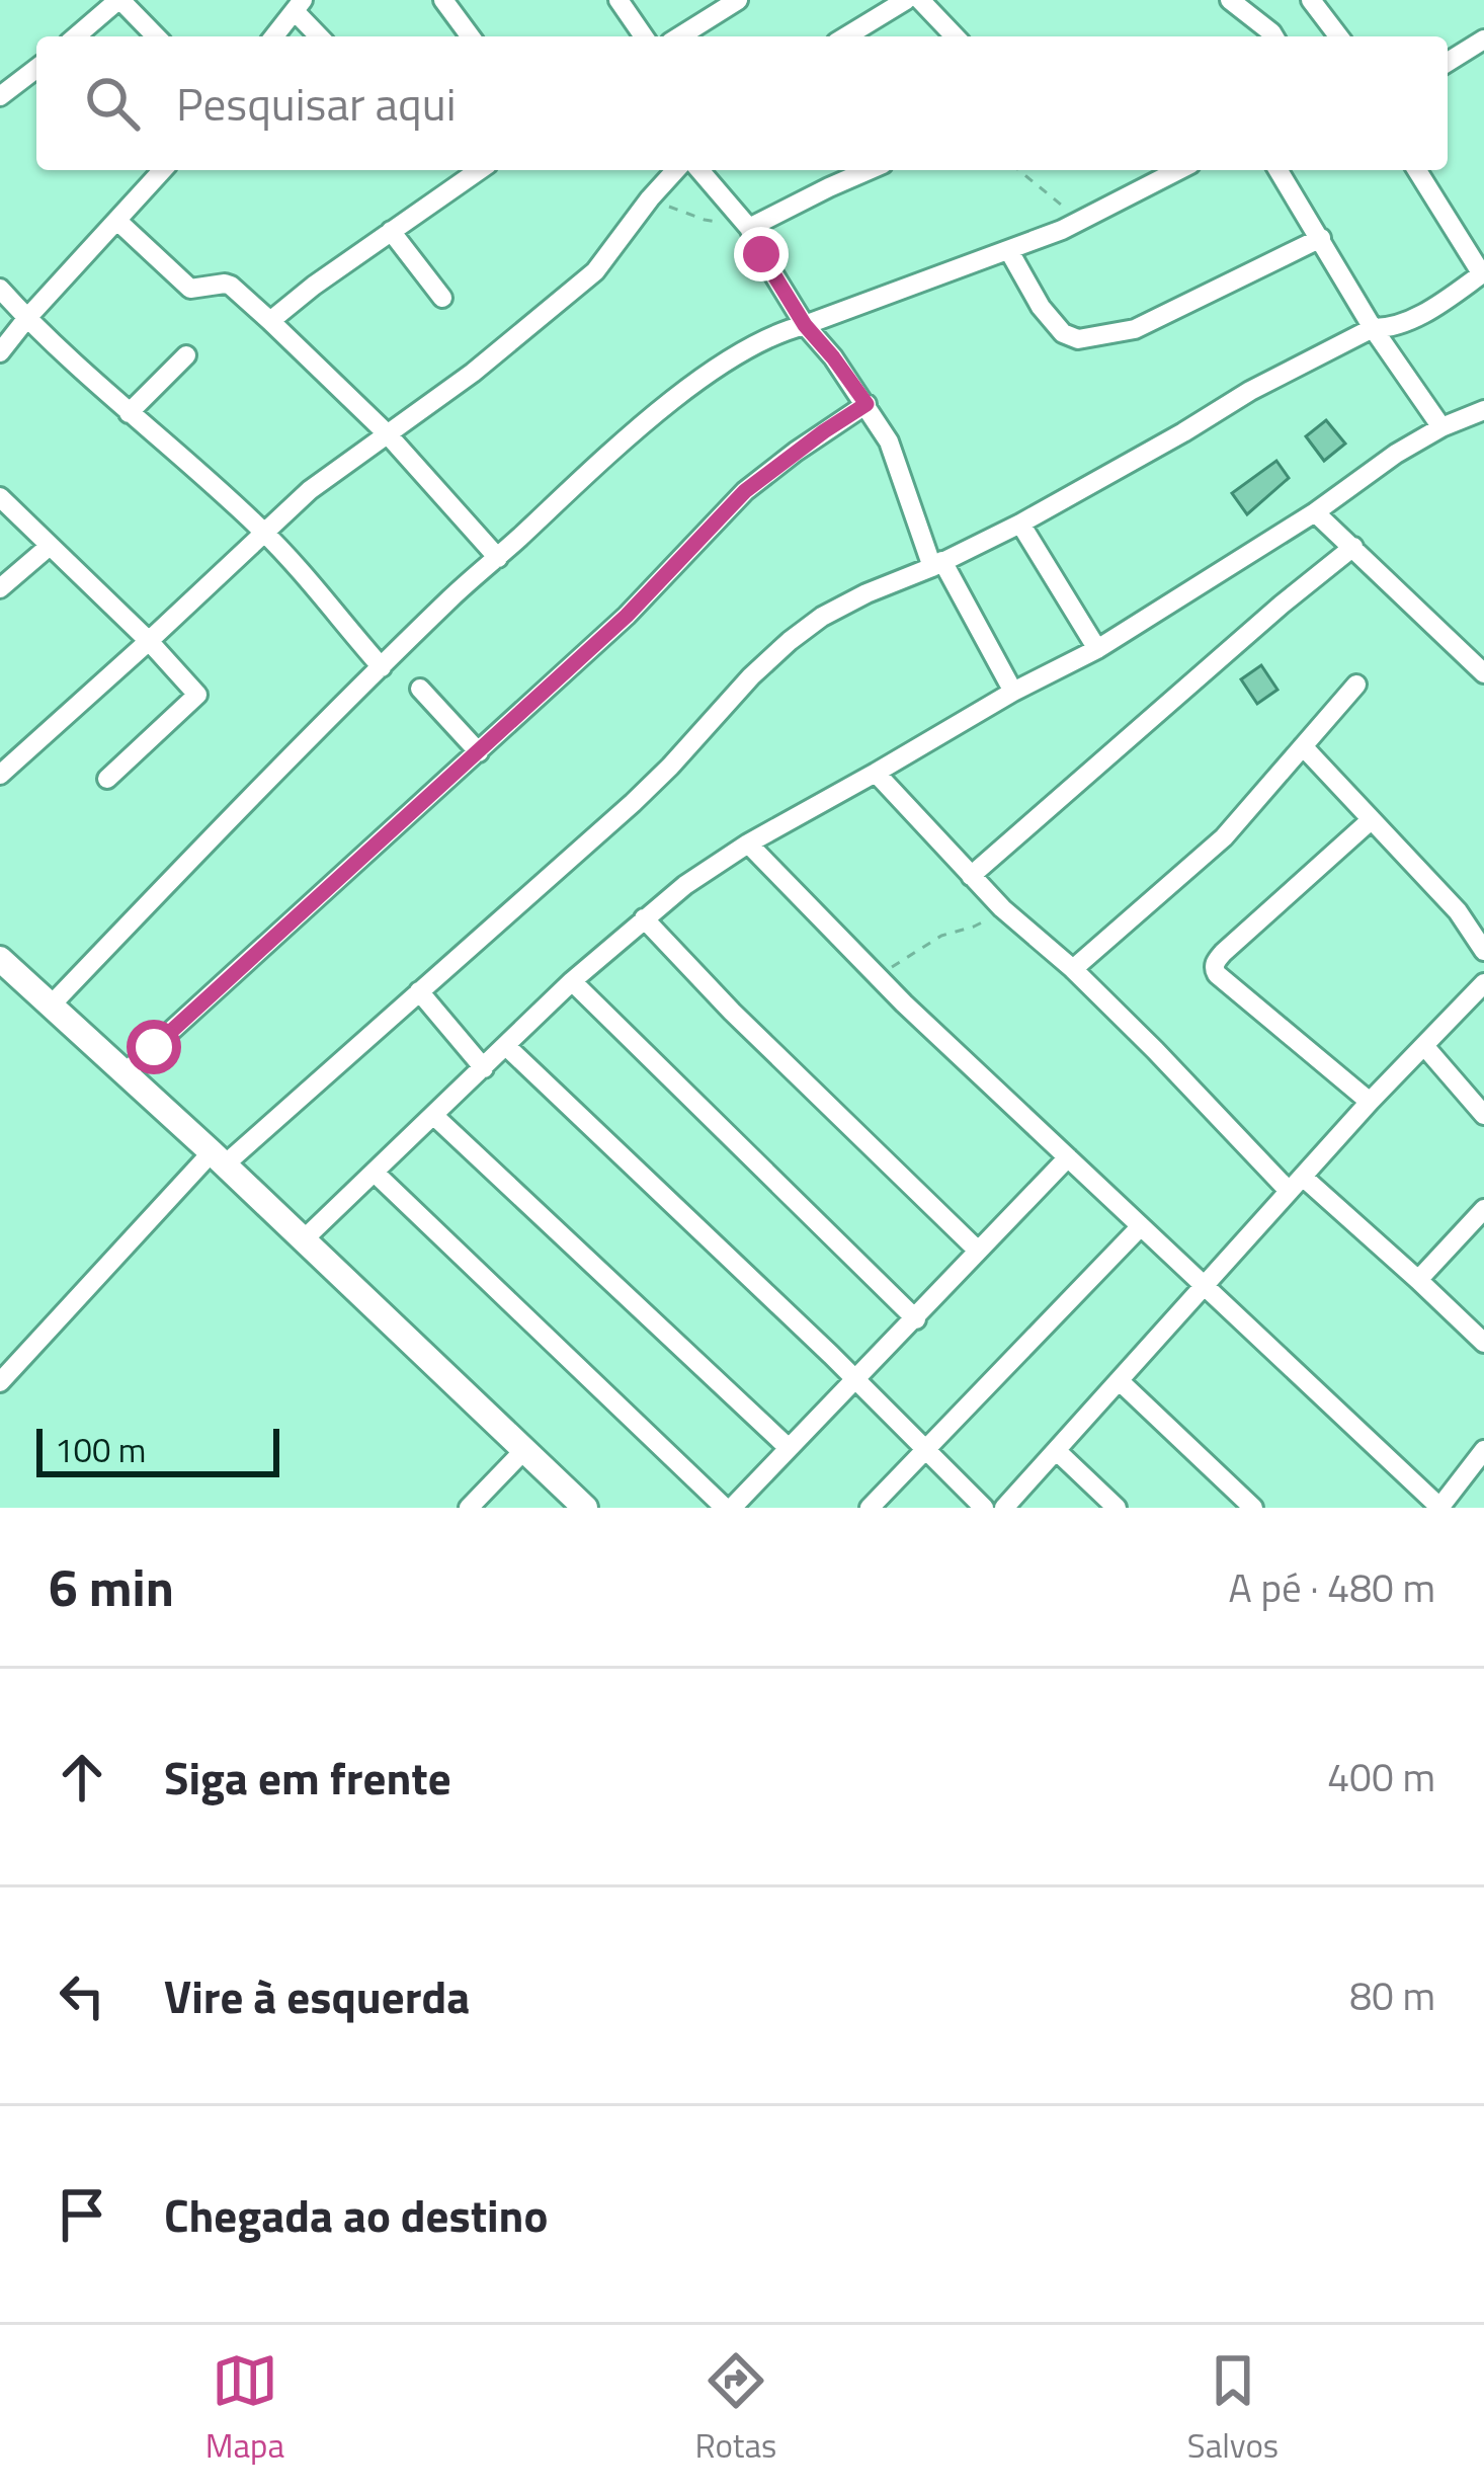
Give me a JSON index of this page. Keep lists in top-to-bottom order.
{
  "scale_bar": "100 m",
  "page": {
    "search": "Pesquisar aqui",
    "scale": "100 m",
    "heading": ["6 min", "A pé · 480 m"],
    "list": [
      ["Siga em frente", "400 m"],
      ["Vire à esquerda", "80 m"],
      "Chegada ao destino"
    ],
    "nav": ["Mapa", "Rotas", "Salvos"]
  }
}
